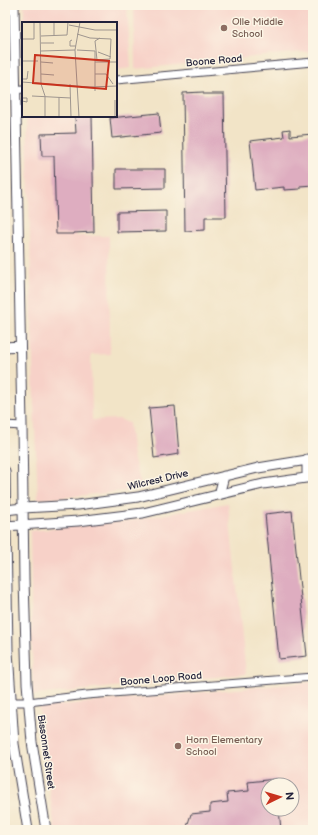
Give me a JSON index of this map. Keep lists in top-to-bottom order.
{
  "streets": {
    "main road": ["Wilcrest Drive", "Bissonnet Street"],
    "street": ["Boone Road", "Boone Loop Road"]
  },
  "crossings": [
    ["Wilcrest Drive", "Bissonnet Street"],
    ["Boone Loop Road", "Bissonnet Street"]
  ],
  "places": ["Olle Middle School", "Horn Elementary School"],
  "north": "right"
}
